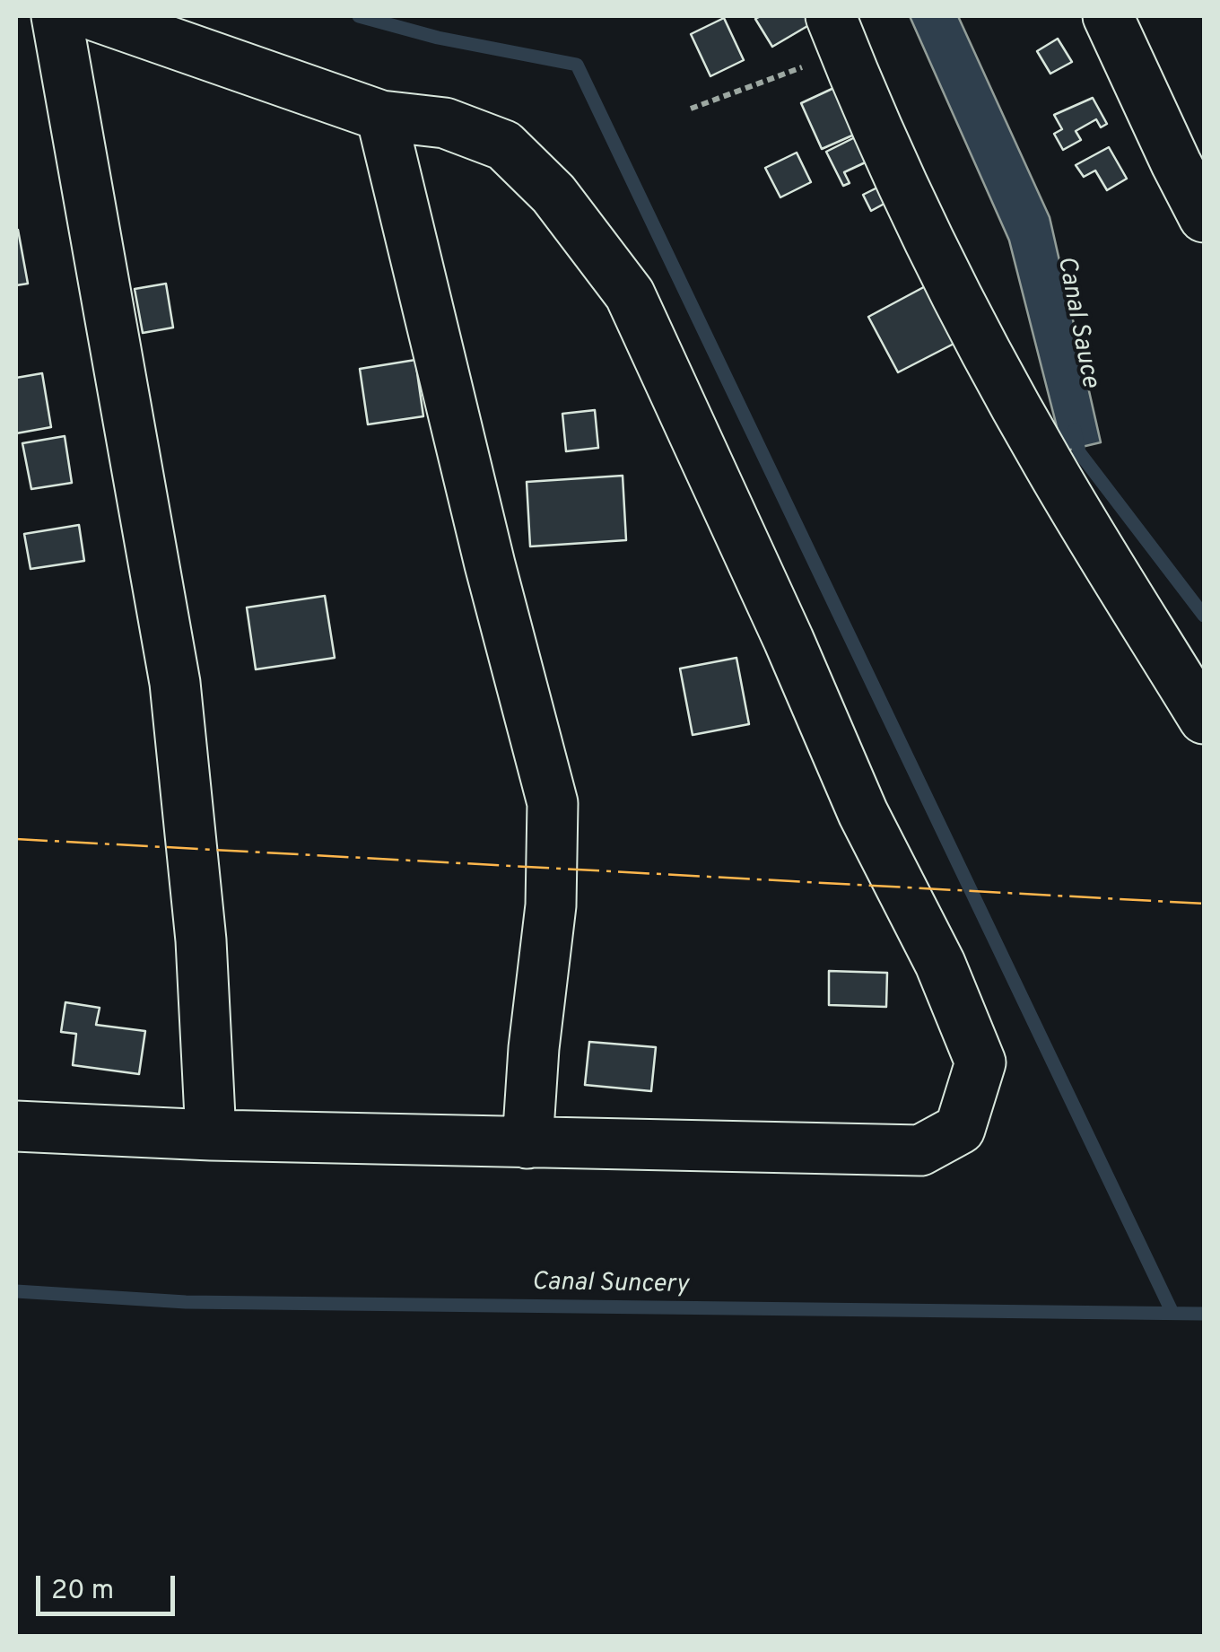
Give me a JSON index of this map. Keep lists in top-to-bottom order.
{
  "water": ["Canal Sauce", "Canal Suncery"],
  "scale_bar": "20 m"
}
